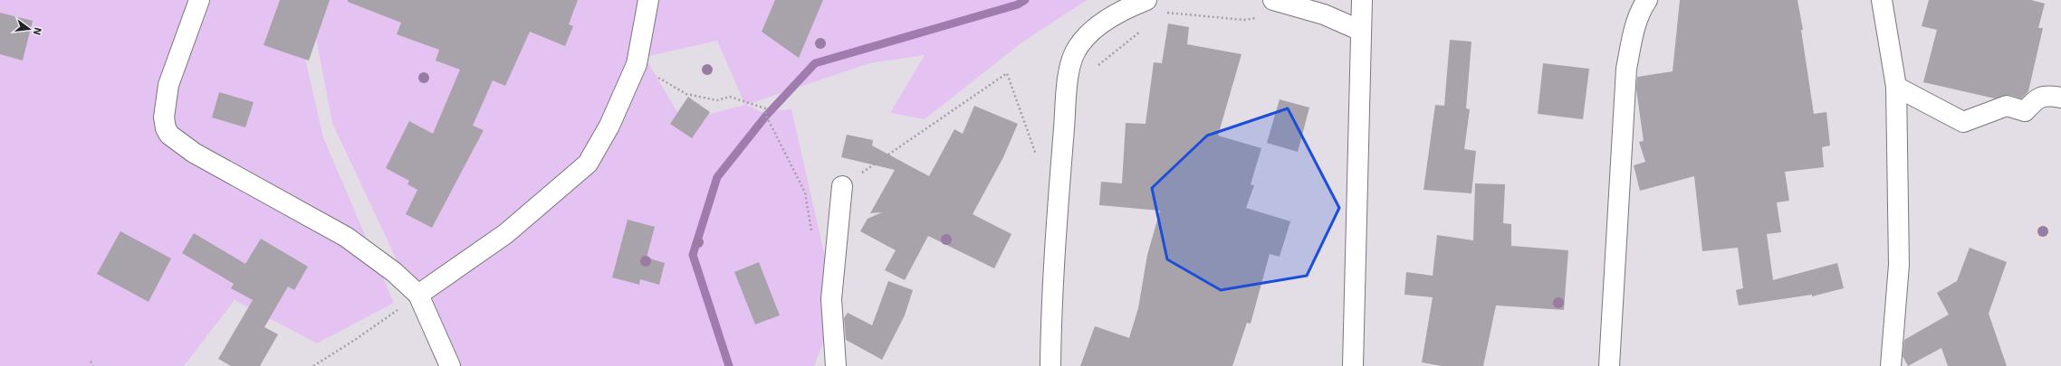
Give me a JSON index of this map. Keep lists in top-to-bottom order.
{
  "north": "right"
}
